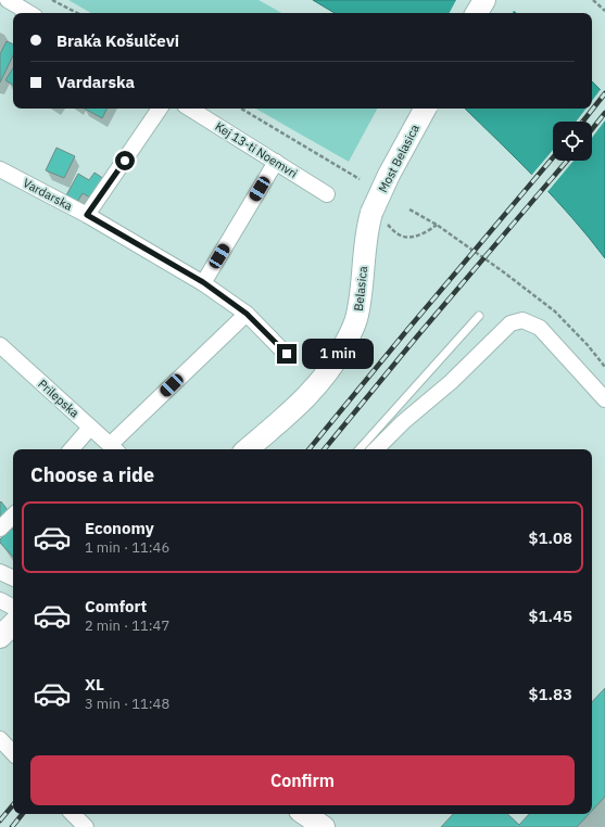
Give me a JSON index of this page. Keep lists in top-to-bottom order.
{
  "streets": {
    "street": [
      "Kej 13-ti Noemvri",
      "Most Belasica",
      "Vardarska",
      "Belasica",
      "Prilepska"
    ]
  },
  "crossings": [
    ["Most Belasica", "Belasica"]
  ],
  "page": {
    "banner": ["Braḱa Košulčevi", "Vardarska"],
    "bubble": "1 min",
    "heading": "Choose a ride",
    "list": [
      {
        "name": "Economy",
        "note": "1 min · 11:46",
        "value": "$1.08"
      },
      {
        "name": "Comfort",
        "note": "2 min · 11:47",
        "value": "$1.45"
      },
      {
        "name": "XL",
        "note": "3 min · 11:48",
        "value": "$1.83"
      }
    ],
    "buttons": "Confirm"
  }
}
